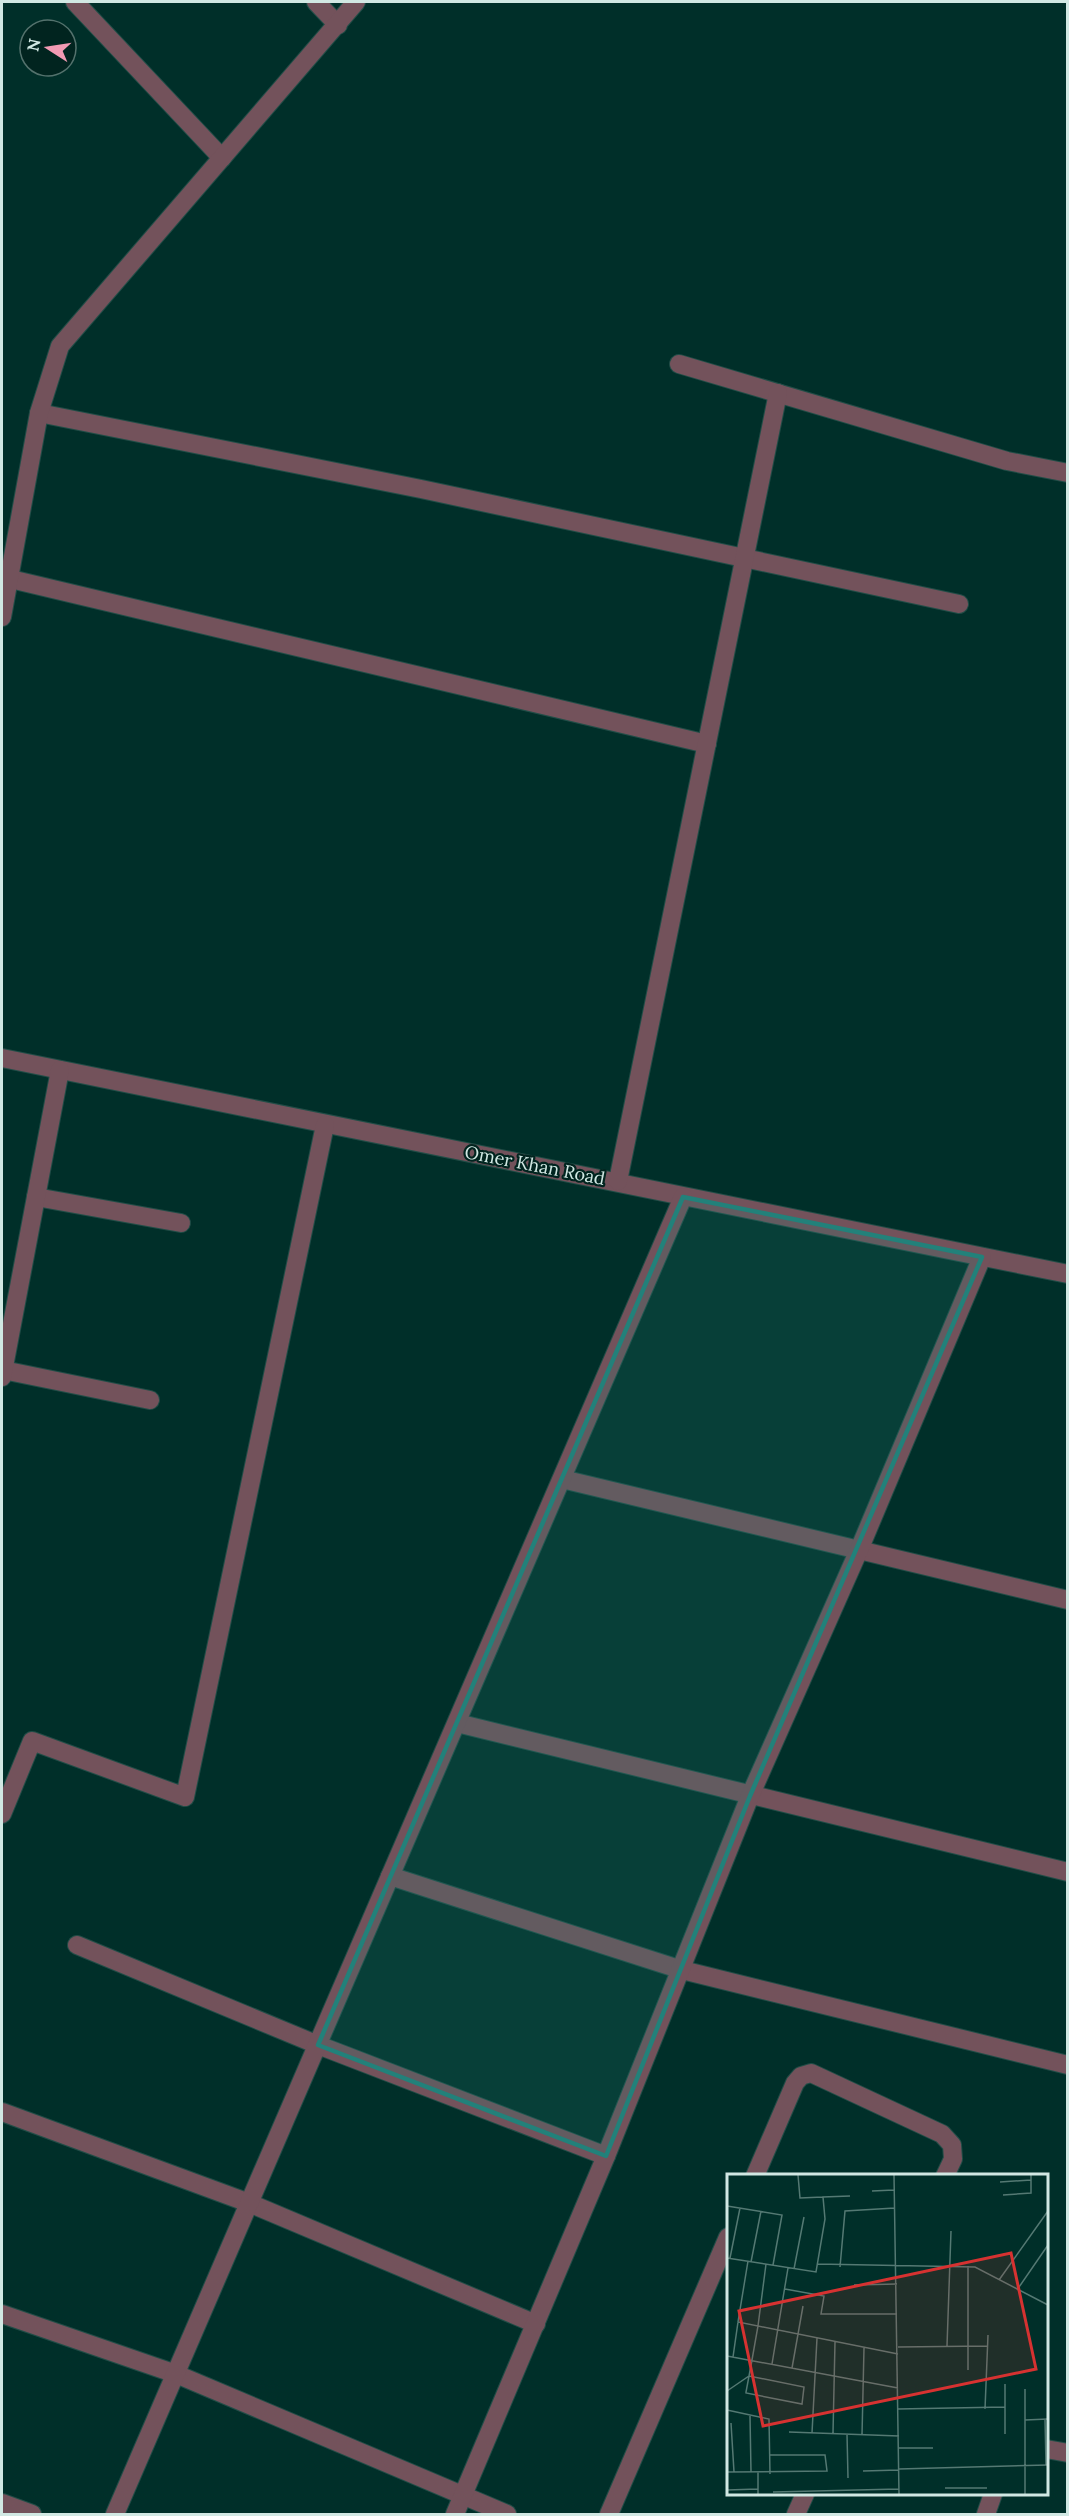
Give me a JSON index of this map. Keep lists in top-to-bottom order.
{
  "streets": {
    "street": ["Omer Khan Road"]
  },
  "north": "left"
}
